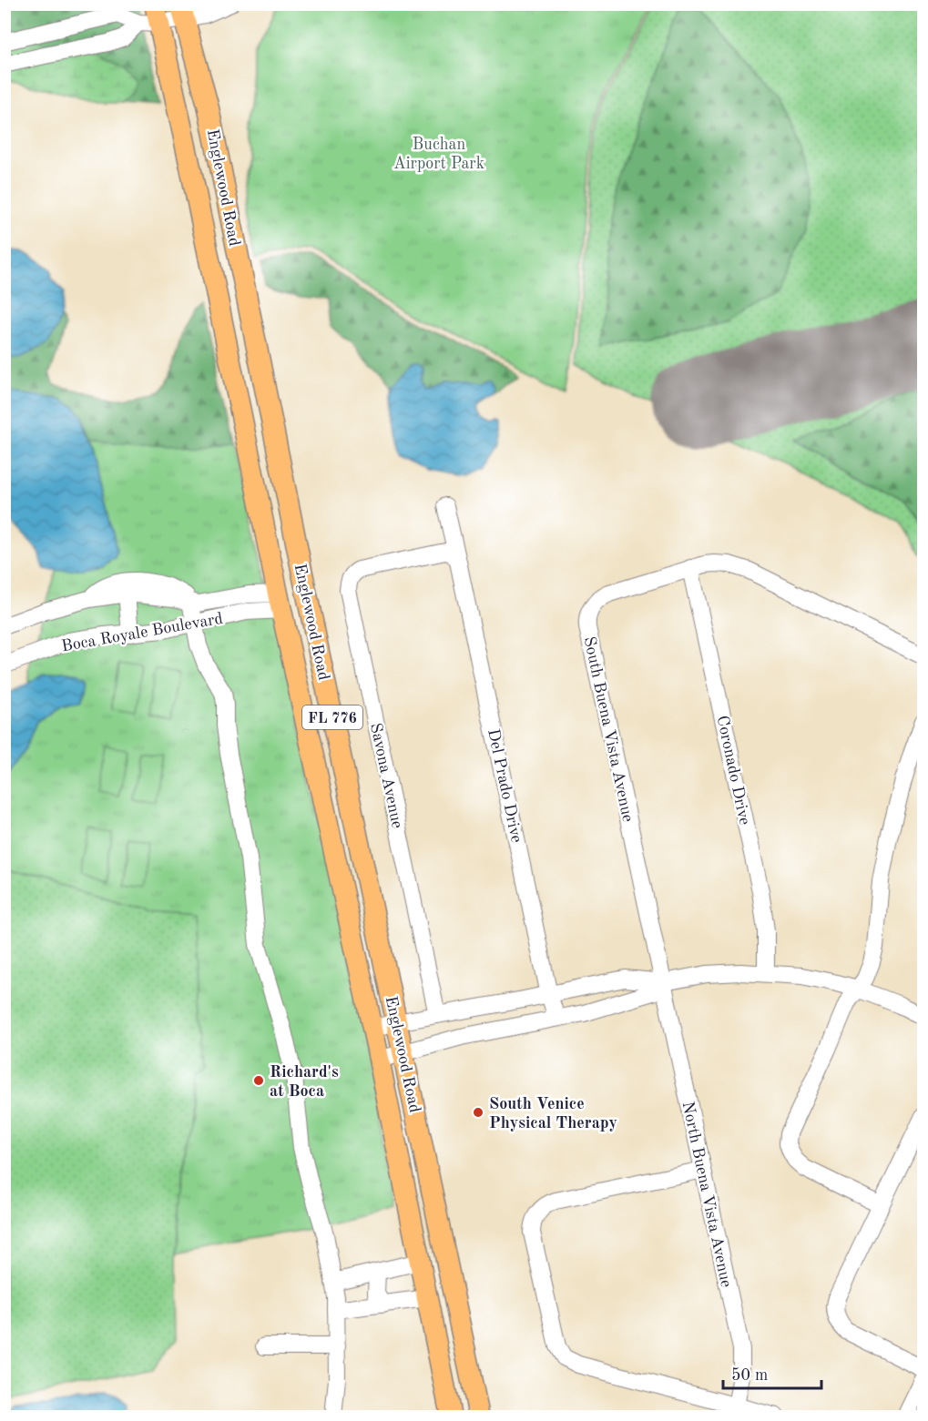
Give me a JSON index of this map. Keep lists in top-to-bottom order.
{
  "streets": {
    "main road": ["Englewood Road", "FL 776"],
    "street": [
      "Boca Royale Boulevard",
      "South Buena Vista Avenue",
      "Coronado Drive",
      "Savona Avenue",
      "Del Prado Drive",
      "North Buena Vista Avenue"
    ]
  },
  "crossings": [
    ["Englewood Road", "Boca Royale Boulevard"],
    ["South Buena Vista Avenue", "Coronado Drive"],
    ["South Buena Vista Avenue", "North Buena Vista Avenue"],
    ["Savona Avenue", "Del Prado Drive"]
  ],
  "parks": ["Buchan Airport Park"],
  "places": ["Richard's at Boca", "South Venice Physical Therapy"],
  "scale_bar": "50 m"
}
